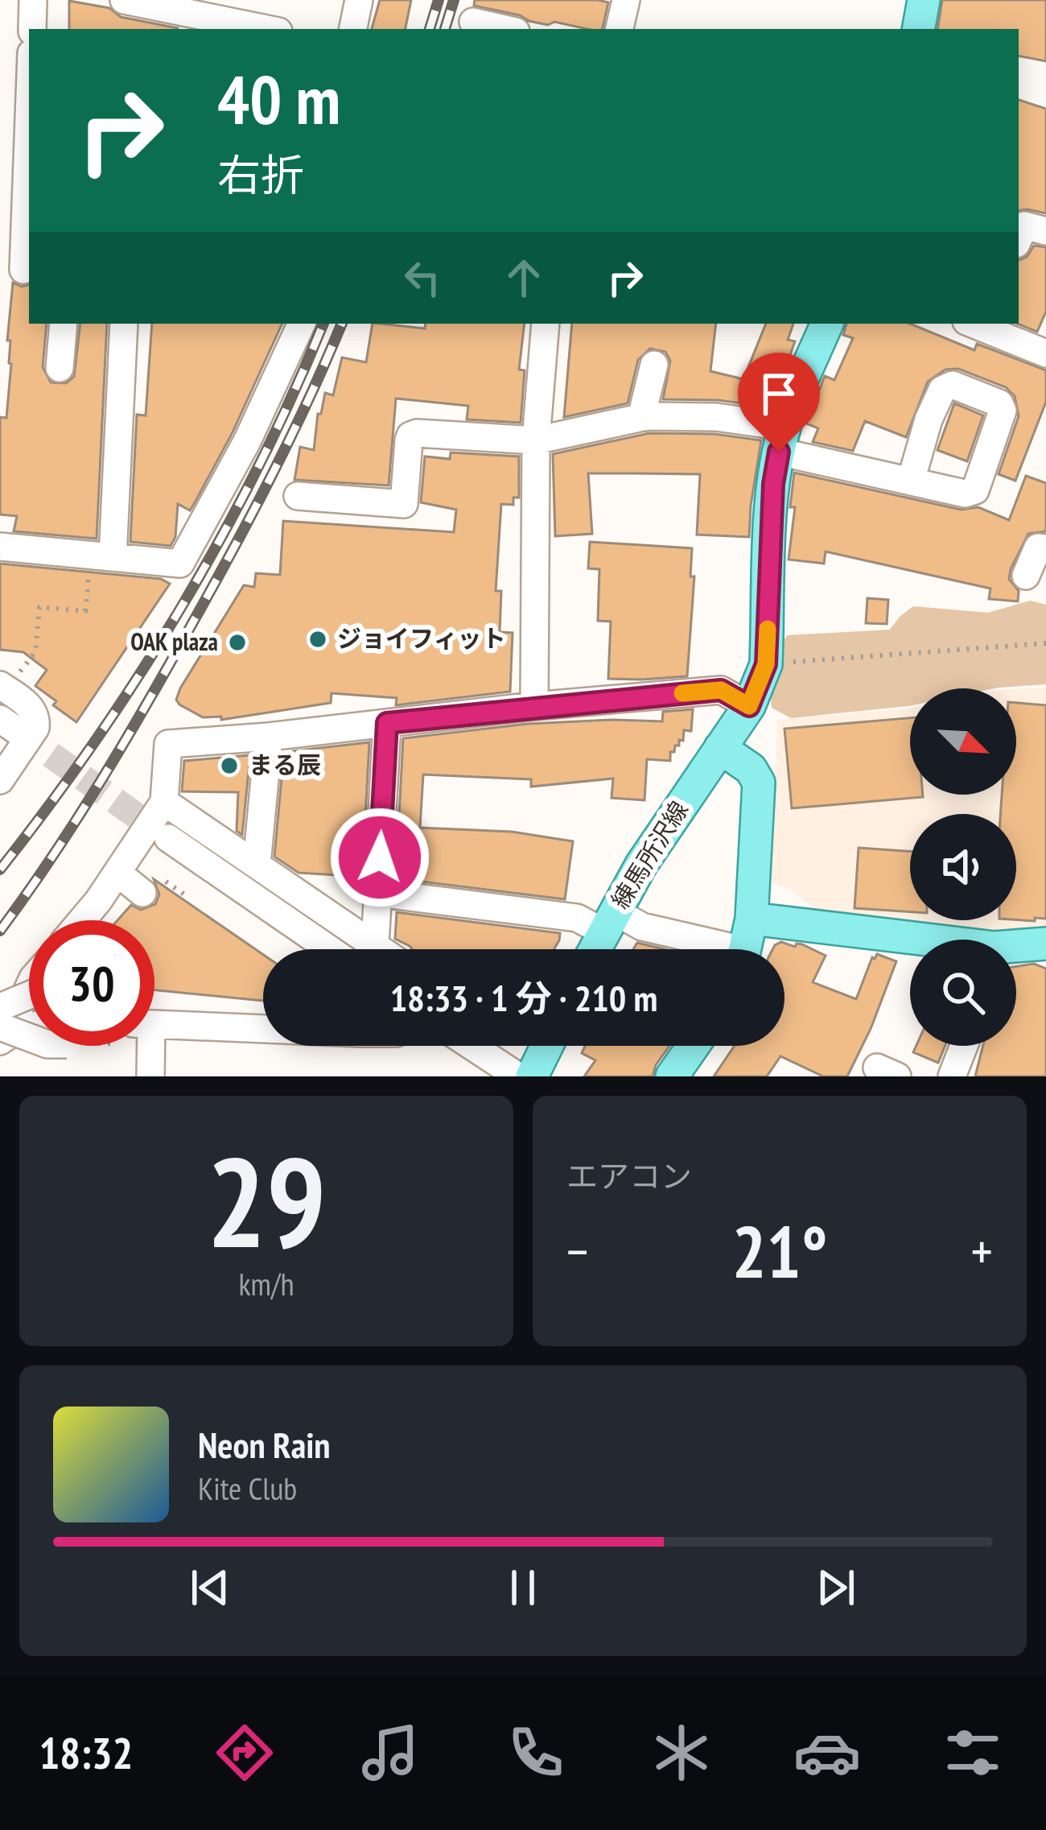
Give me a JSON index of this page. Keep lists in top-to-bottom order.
{
  "streets": {
    "main road": ["練馬所沢線"]
  },
  "places": ["ジョイフィット", "OAK plaza", "まる辰"],
  "north": "bottom right",
  "page": {
    "turn": ["40 m", "右折"],
    "limit": "30",
    "trip": "18:33 · 1 分 · 210 m",
    "tile": [
      ["29", "km/h"],
      "エアコン"
    ],
    "heat": ["−", "21°", "+"],
    "song": ["Neon Rain", "Kite Club"],
    "tabs": "18:32"
  }
}
